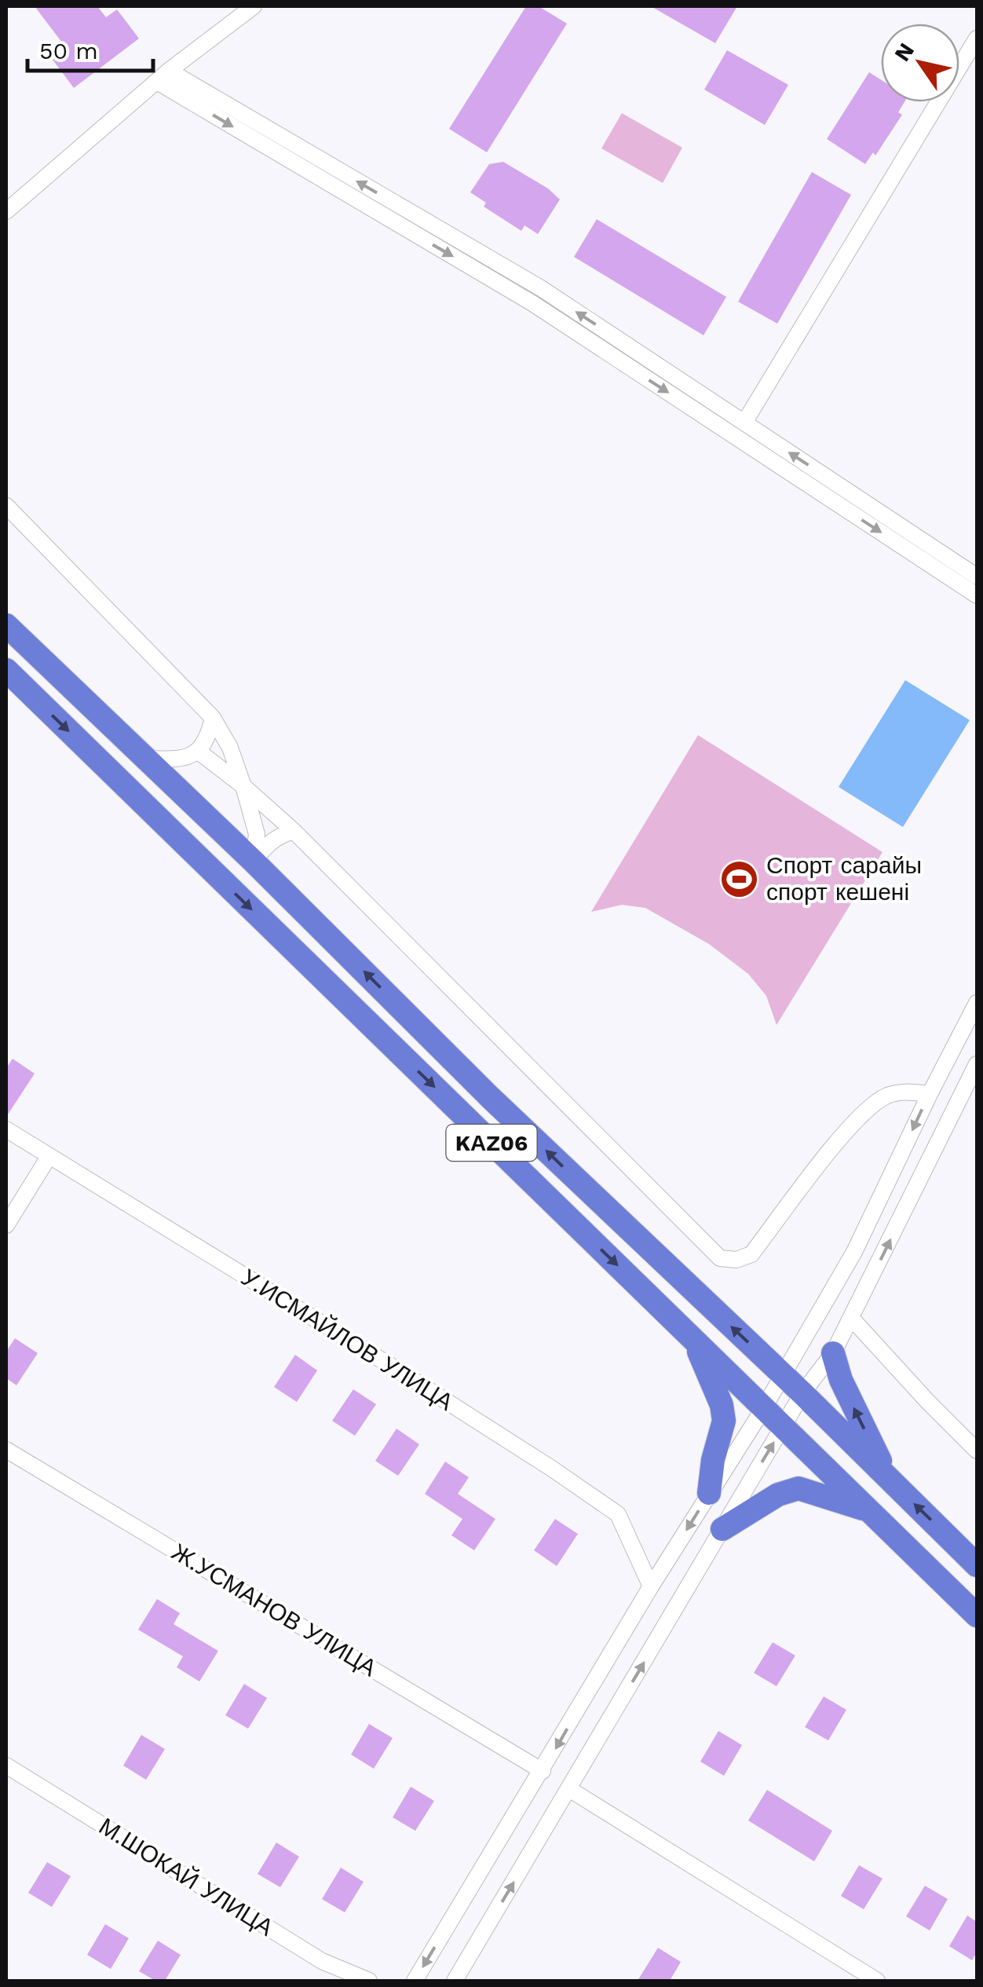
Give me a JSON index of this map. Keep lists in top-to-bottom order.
{
  "streets": {
    "highway": ["KАZ06"],
    "street": ["У.ИСМАЙЛОВ УЛИЦА", "Ж.УСМАНОВ УЛИЦА", "М.ШОКАЙ УЛИЦА"]
  },
  "places": {
    "sports": ["Спорт сарайы спорт кешені"]
  },
  "scale_bar": "50 m",
  "north": "top left"
}
